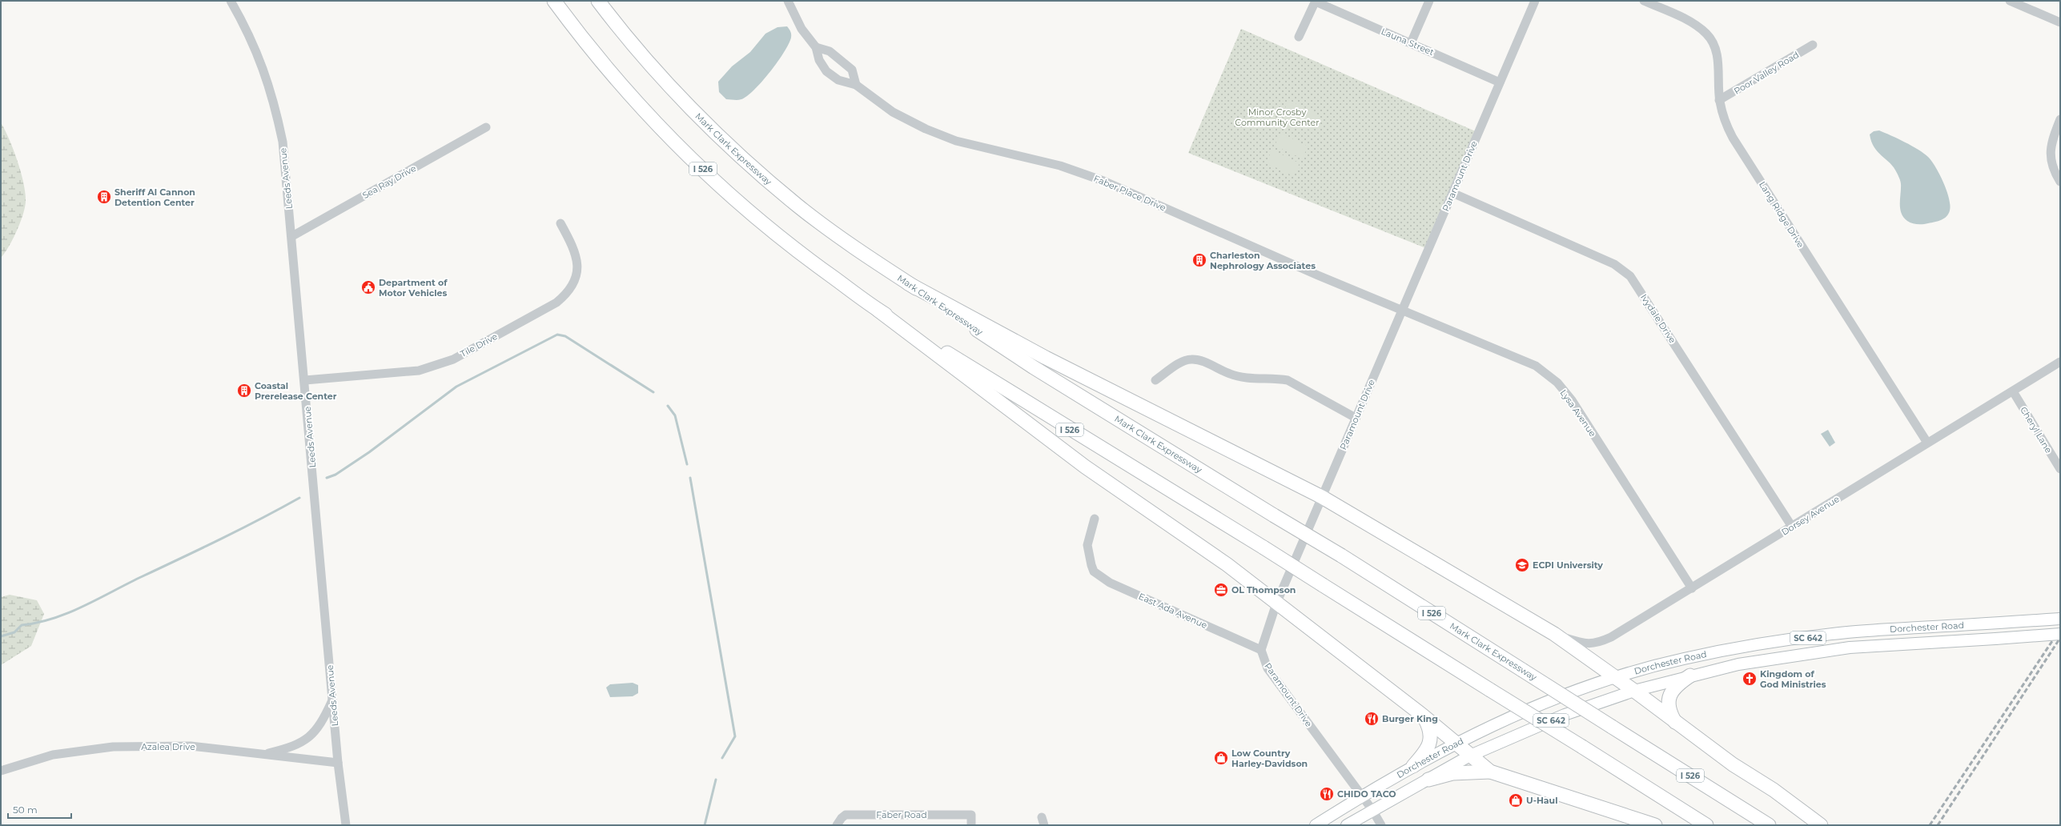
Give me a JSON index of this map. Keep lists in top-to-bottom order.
{
  "streets": {
    "highway": ["Mark Clark Expressway", "I 526"],
    "main road": ["Dorchester Road", "SC 642"],
    "street": [
      "Launa Street",
      "Poor Valley Road",
      "Paramount Drive",
      "Leeds Avenue",
      "Sea Ray Drive",
      "Faber Place Drive",
      "Lang Ridge Drive",
      "Ivydale Drive",
      "Tile Drive",
      "Lysa Avenue",
      "Cheryl Lane",
      "Dorsey Avenue",
      "East Ada Avenue",
      "Azalea Drive",
      "Faber Road"
    ]
  },
  "crossings": [
    ["Launa Street", "Paramount Drive"],
    ["Poor Valley Road", "Lang Ridge Drive"],
    ["Paramount Drive", "Faber Place Drive"],
    ["Paramount Drive", "Ivydale Drive"],
    ["Paramount Drive", "Lysa Avenue"],
    ["Paramount Drive", "East Ada Avenue"],
    ["Paramount Drive", "Dorchester Road"],
    ["Leeds Avenue", "Sea Ray Drive"],
    ["Leeds Avenue", "Tile Drive"],
    ["Leeds Avenue", "Azalea Drive"],
    ["Faber Place Drive", "Lysa Avenue"],
    ["Lang Ridge Drive", "Dorsey Avenue"],
    ["Ivydale Drive", "Dorsey Avenue"],
    ["Lysa Avenue", "Dorsey Avenue"],
    ["Cheryl Lane", "Dorsey Avenue"]
  ],
  "parks": ["Minor Crosby Community Center"],
  "places": {
    "building": ["Sheriff Al Cannon Detention Center", "Charleston Nephrology Associates", "Coastal Prerelease Center"],
    "public building": ["Department of Motor Vehicles"],
    "school or university": ["ECPI University"],
    "office": ["OL Thompson"],
    "church": ["Kingdom of God Ministries"],
    "restaurant": ["Burger King", "CHIDO TACO"],
    "shop": ["Low Country Harley-Davidson", "U-Haul"]
  },
  "scale_bar": "50 m"
}
